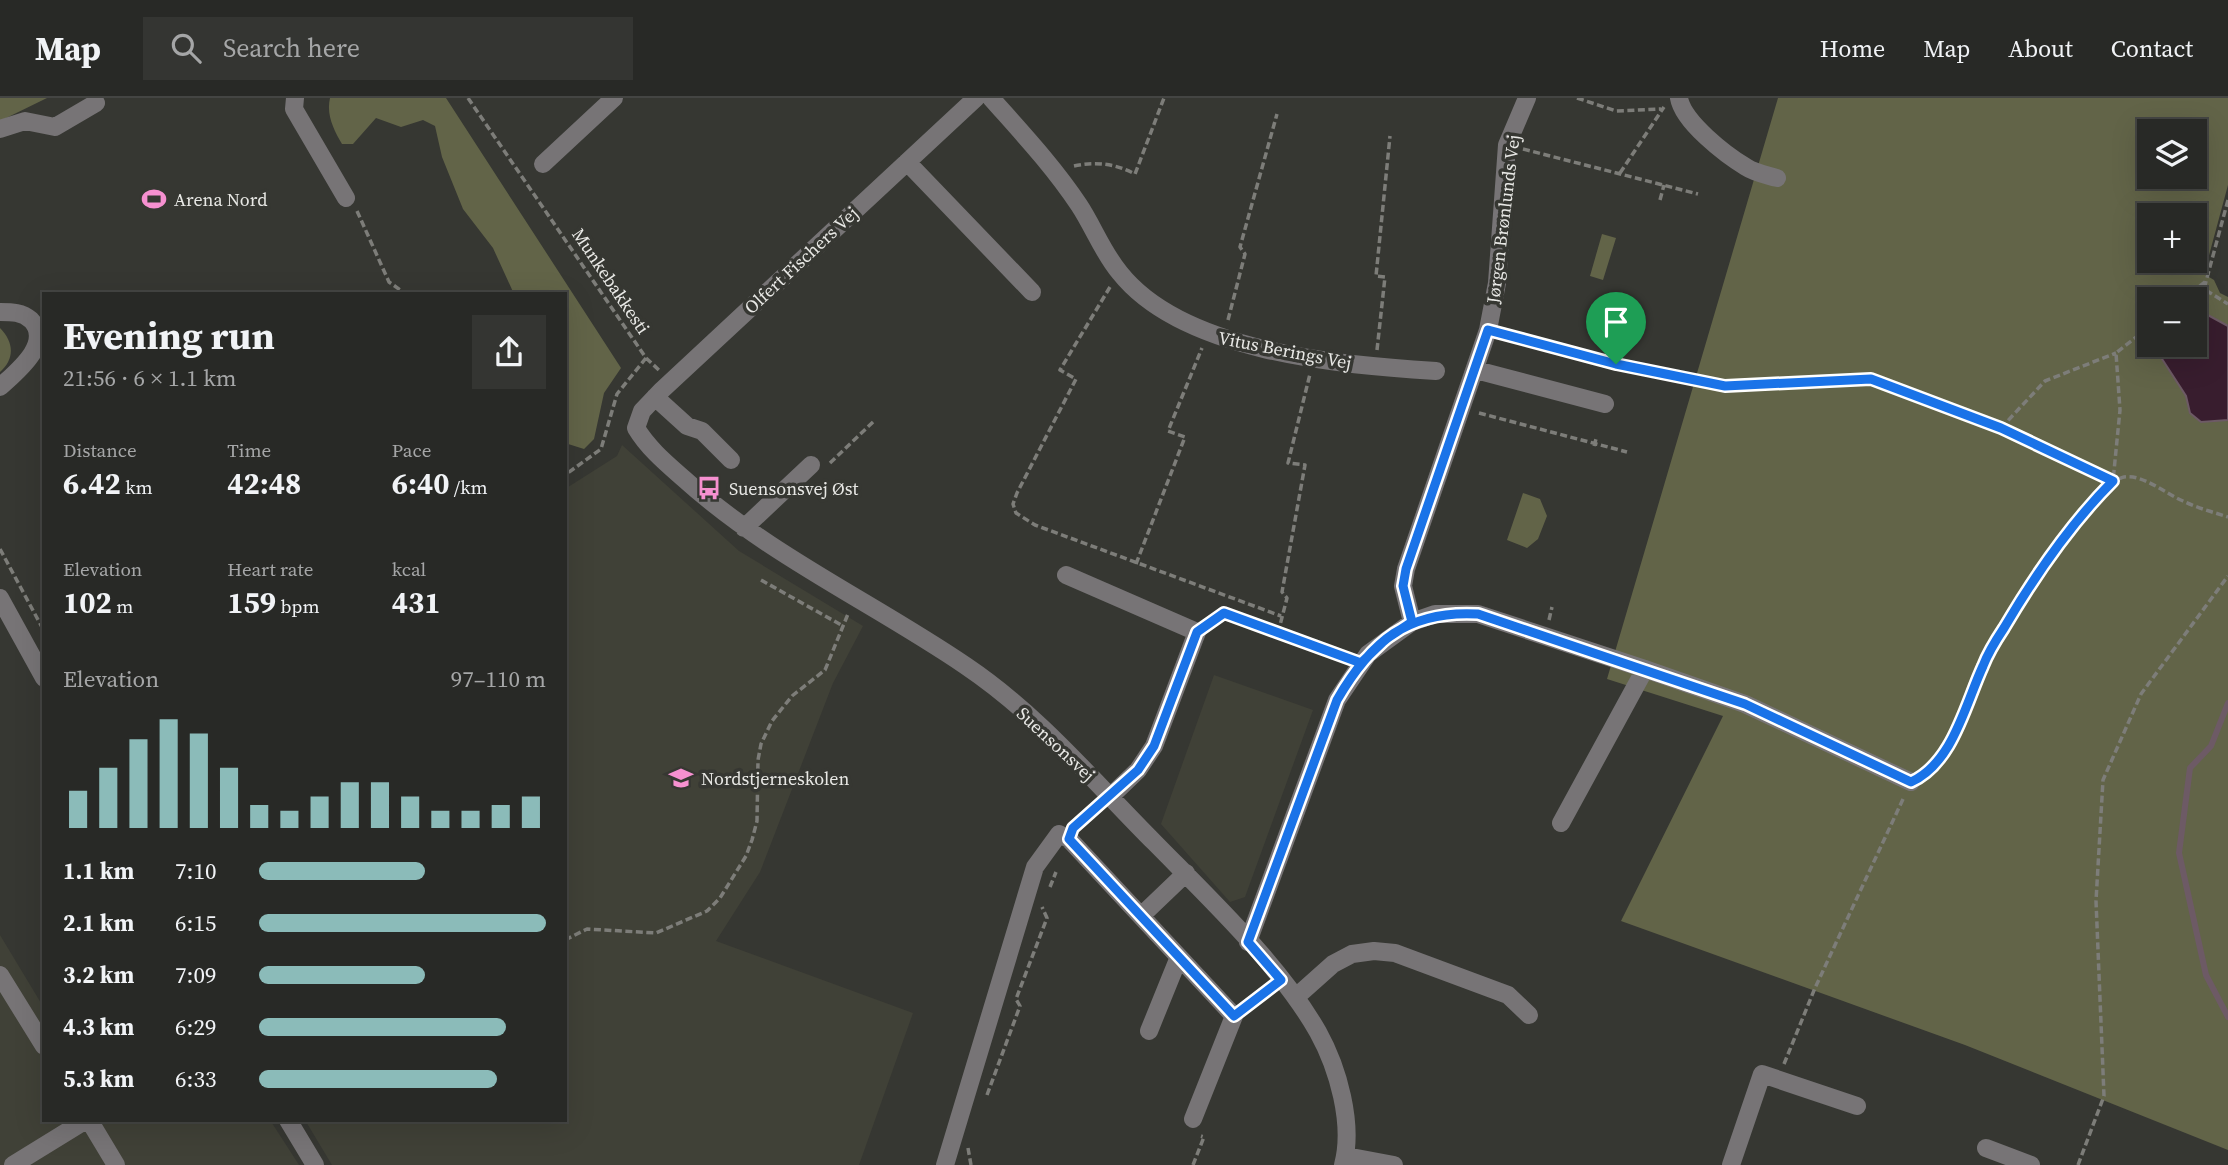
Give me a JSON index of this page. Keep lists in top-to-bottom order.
{
  "streets": {
    "street": [
      "Jørgen Brønlunds Vej",
      "Olfert Fischers Vej",
      "Vitus Berings Vej",
      "Suensonsvej"
    ],
    "path": ["Munkebakkesti"]
  },
  "crossings": [
    ["Olfert Fischers Vej", "Suensonsvej"]
  ],
  "places": {
    "sports": ["Arena Nord"],
    "bus stop": ["Suensonsvej Øst"],
    "school or university": ["Nordstjerneskolen"]
  },
  "page": {
    "header": "Map",
    "search": "Search here",
    "nav": [
      "Home",
      "Map",
      "About",
      "Contact"
    ],
    "map_buttons": ["+", "−"],
    "heading": ["Evening run", "21:56 · 6 × 1.1 km"],
    "stats": [
      ["Distance", "6.42 km"],
      ["Time", "42:48"],
      ["Pace", "6:40 /km"],
      ["Elevation", "102 m"],
      ["Heart rate", "159 bpm"],
      ["kcal", "431"]
    ],
    "chart": ["Elevation", "97–110 m"],
    "list": [
      {
        "name": "1.1 km",
        "note": "7:10"
      },
      {
        "name": "2.1 km",
        "note": "6:15"
      },
      {
        "name": "3.2 km",
        "note": "7:09"
      },
      {
        "name": "4.3 km",
        "note": "6:29"
      },
      {
        "name": "5.3 km",
        "note": "6:33"
      }
    ]
  }
}
